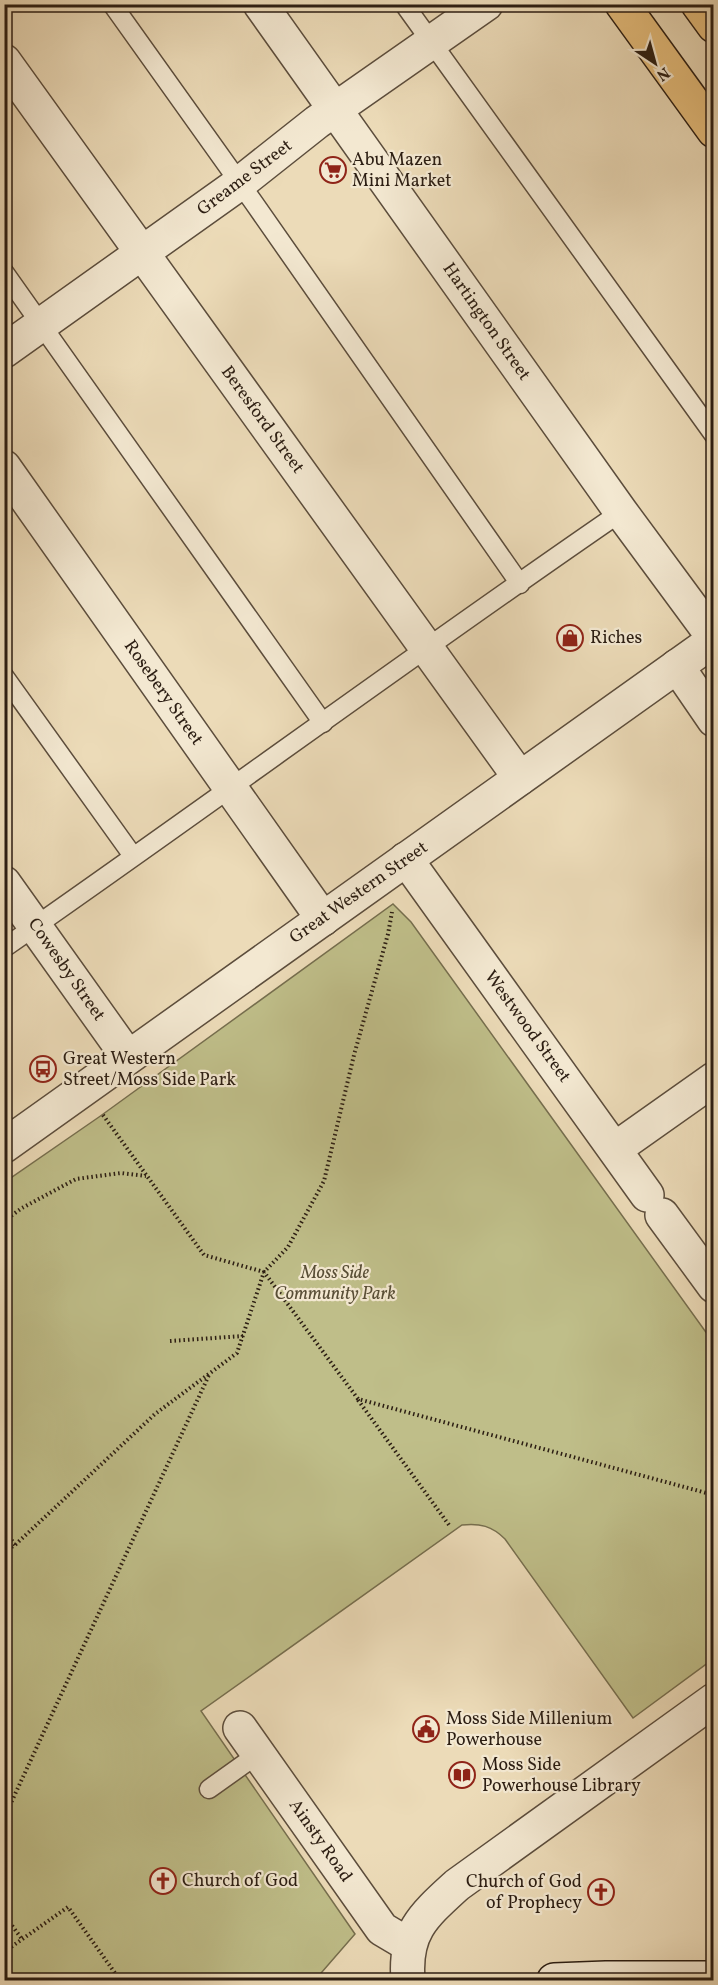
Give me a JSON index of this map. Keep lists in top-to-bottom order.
{
  "streets": {
    "street": [
      "Greame Street",
      "Hartington Street",
      "Beresford Street",
      "Rosebery Street",
      "Great Western Street",
      "Cowesby Street",
      "Westwood Street",
      "Ainsty Road"
    ]
  },
  "crossings": [
    ["Greame Street", "Hartington Street"],
    ["Greame Street", "Beresford Street"],
    ["Hartington Street", "Great Western Street"],
    ["Beresford Street", "Great Western Street"],
    ["Rosebery Street", "Great Western Street"],
    ["Great Western Street", "Cowesby Street"],
    ["Great Western Street", "Westwood Street"]
  ],
  "parks": ["Moss Side Community Park"],
  "places": {
    "supermarket": ["Abu Mazen Mini Market"],
    "shop": ["Riches"],
    "bus stop": ["Great Western Street/Moss Side Park"],
    "public building": ["Moss Side Millenium Powerhouse"],
    "library": ["Moss Side Powerhouse Library"],
    "church": ["Church of God", "Church of God of Prophecy"]
  },
  "north": "bottom right"
}
